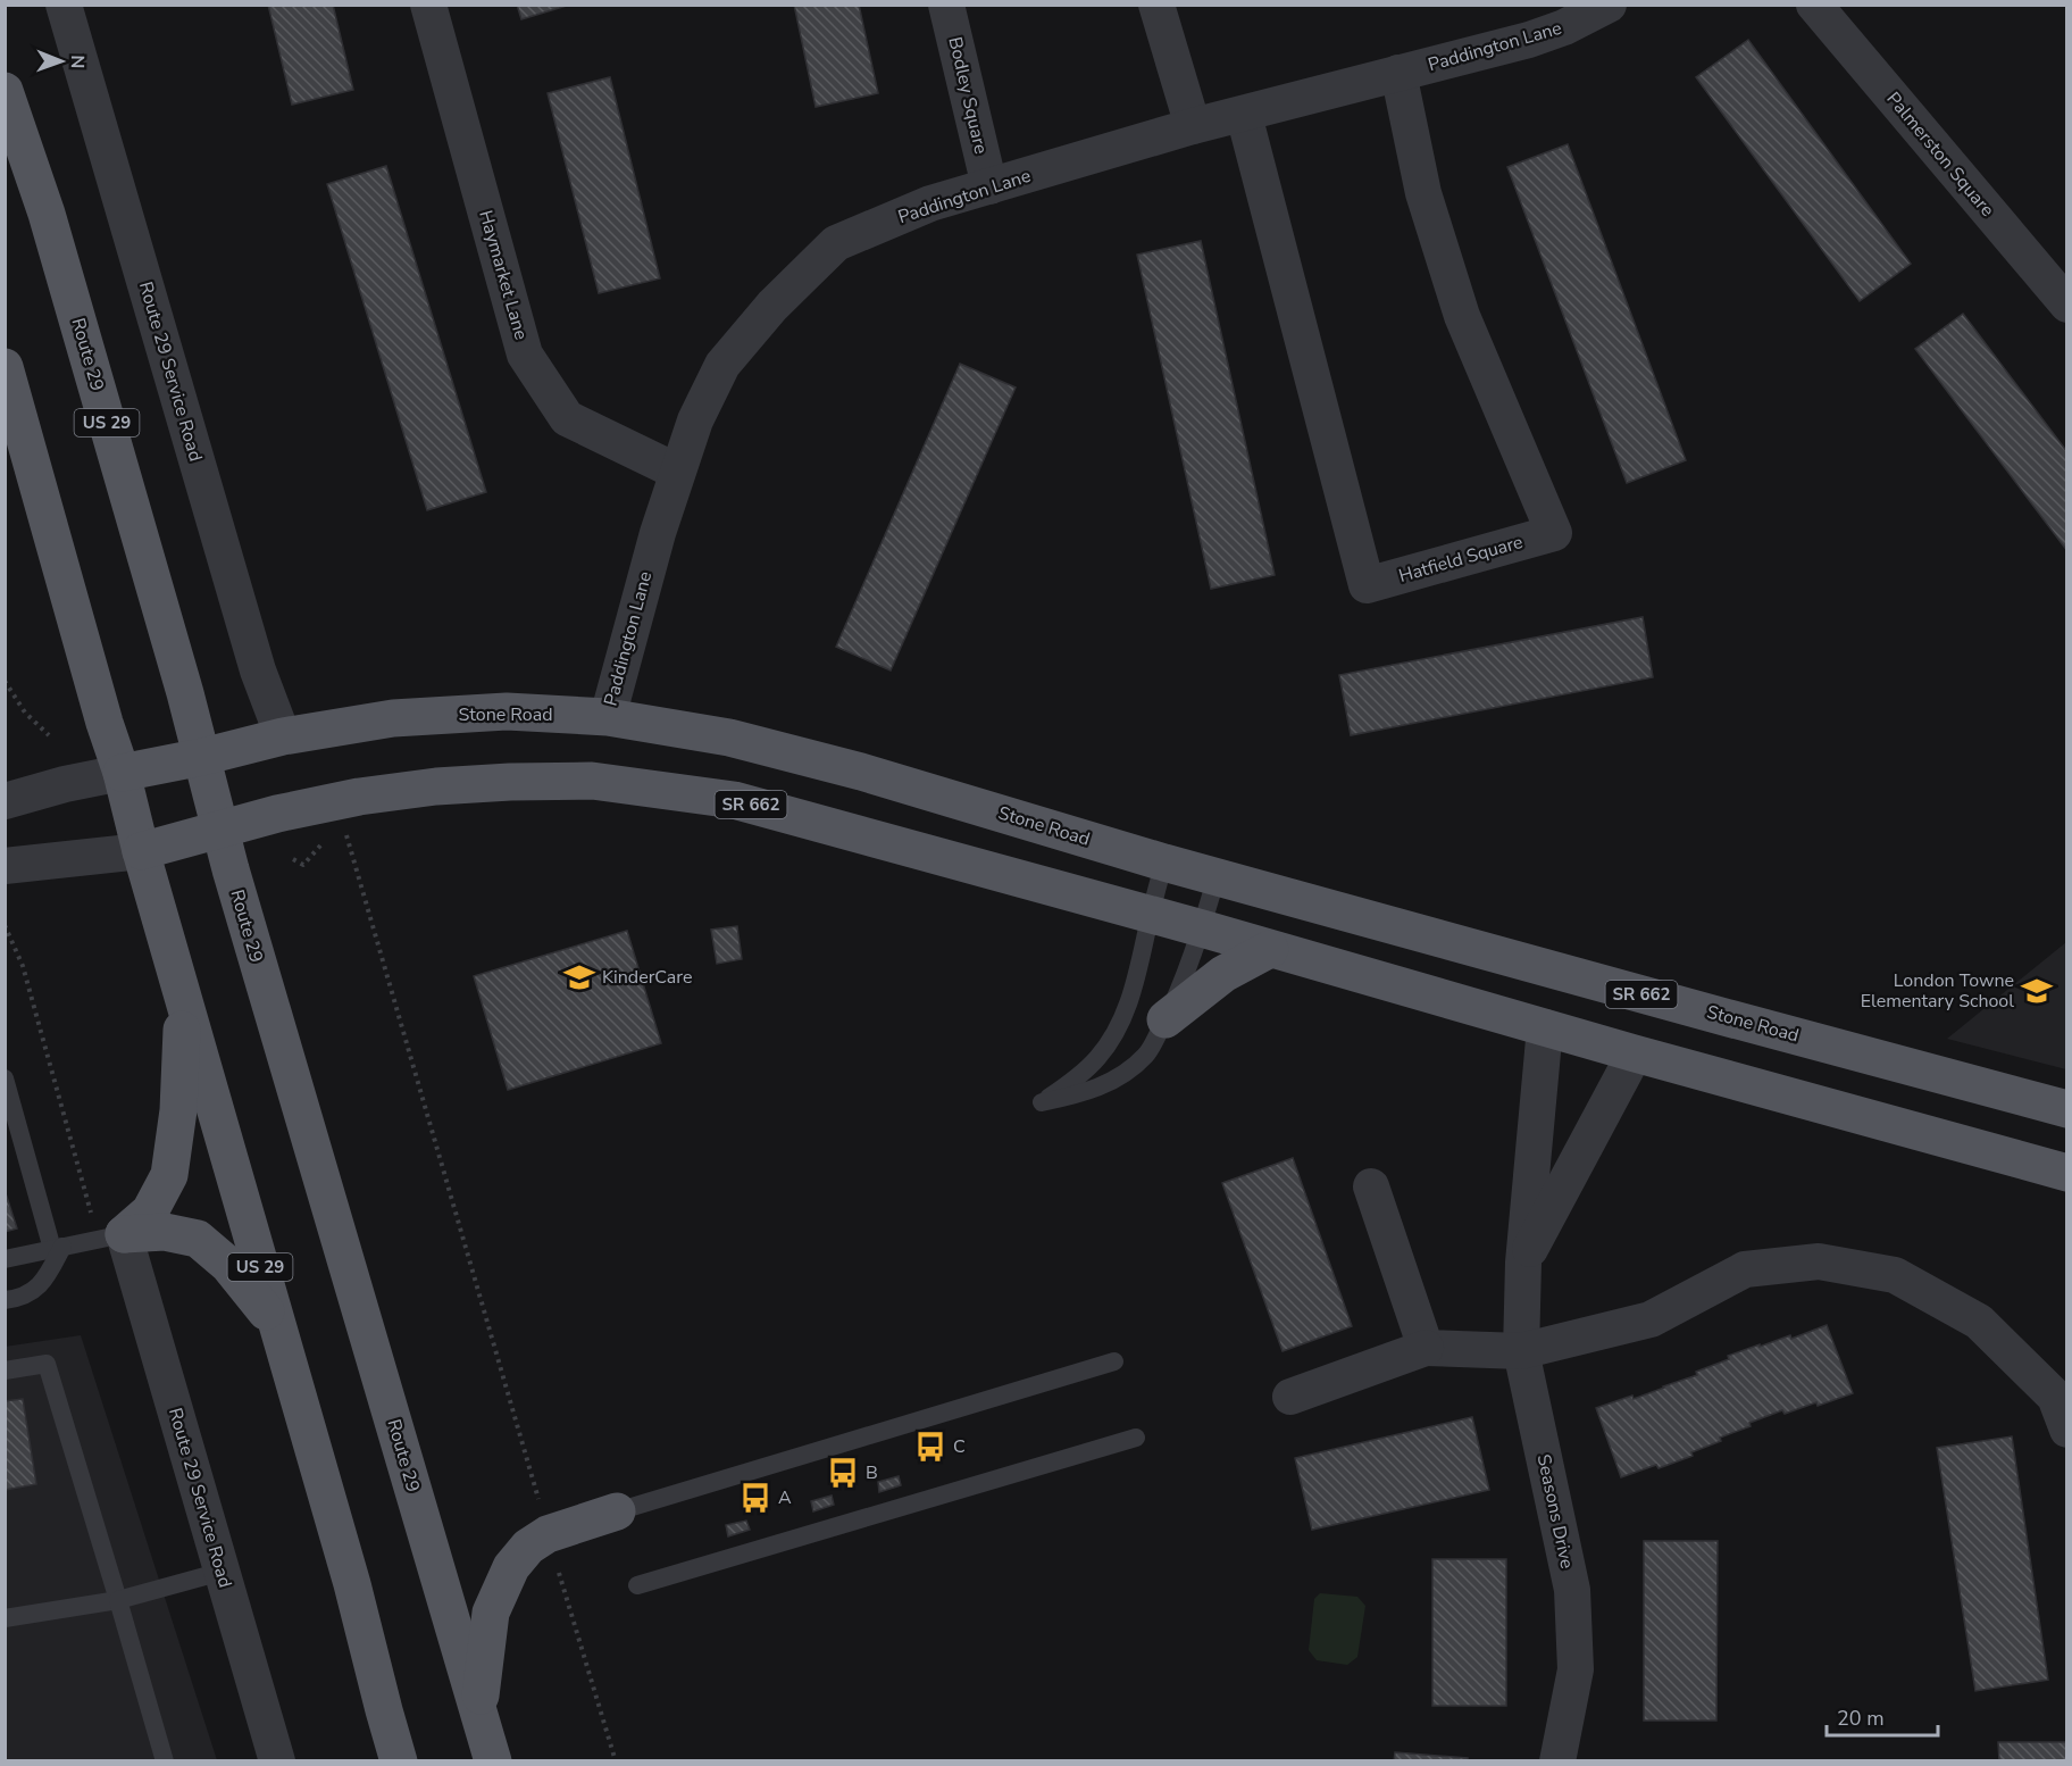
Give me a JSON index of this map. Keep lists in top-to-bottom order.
{
  "streets": {
    "main road": [
      "Route 29",
      "US 29",
      "Stone Road",
      "SR 662"
    ],
    "street": [
      "Paddington Lane",
      "Bodley Square",
      "Palmerston Square",
      "Haymarket Lane",
      "Route 29 Service Road",
      "Hatfield Square",
      "Seasons Drive"
    ]
  },
  "crossings": [
    ["Paddington Lane", "Bodley Square"],
    ["Paddington Lane", "Haymarket Lane"],
    ["Paddington Lane", "Hatfield Square"],
    ["Paddington Lane", "Stone Road"],
    ["Route 29", "Stone Road"],
    ["Route 29", "SR 662"],
    ["Route 29 Service Road", "Stone Road"],
    ["US 29", "Stone Road"],
    ["US 29", "SR 662"],
    ["SR 662", "Seasons Drive"]
  ],
  "places": {
    "school or university": ["KinderCare", "London Towne Elementary School"],
    "bus stop": ["C", "B", "A"]
  },
  "scale_bar": "20 m",
  "north": "right"
}
